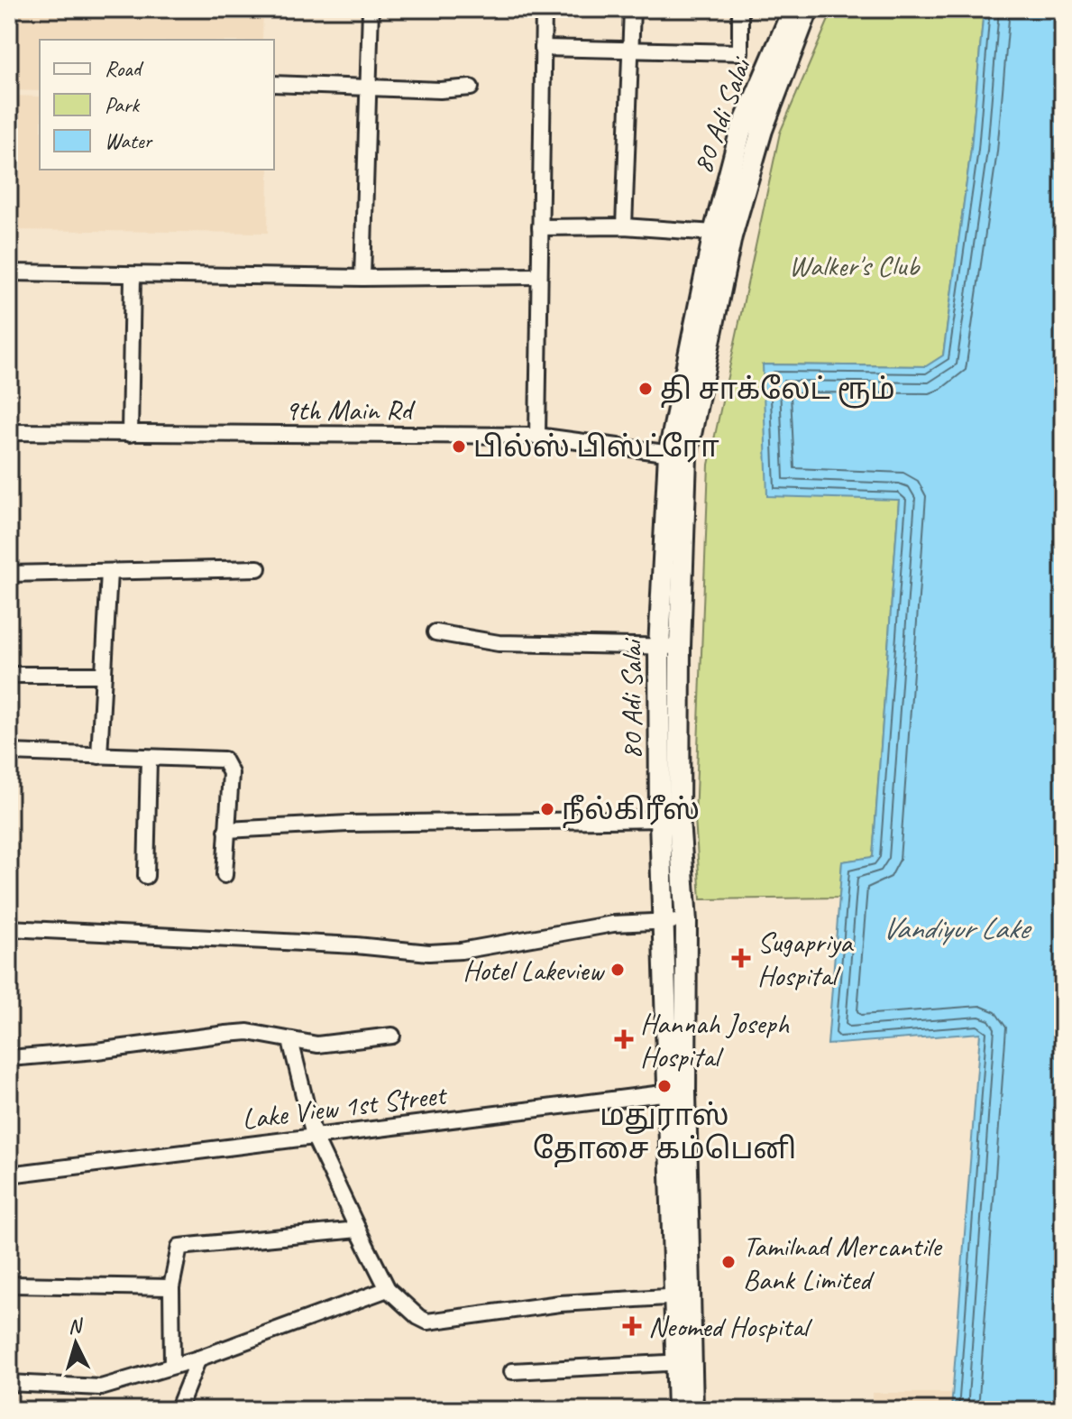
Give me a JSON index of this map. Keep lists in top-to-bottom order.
{
  "streets": {
    "main road": ["80 Adi Salai"],
    "street": ["9th Main Rd", "Lake View 1st Street"]
  },
  "crossings": [
    ["80 Adi Salai", "9th Main Rd"],
    ["80 Adi Salai", "Lake View 1st Street"]
  ],
  "water": ["Vandiyur Lake"],
  "parks": ["Walker's Club"],
  "places": {
    "other": [
      "தி சாக்லேட் ரூம்",
      "பில்ஸ் பிஸ்ட்ரோ",
      "நீல்கிரீஸ்",
      "Hotel Lakeview",
      "மதுராஸ் தோசை கம்பெனி",
      "Tamilnad Mercantile Bank Limited"
    ],
    "health": ["Sugapriya Hospital", "Hannah Joseph Hospital", "Neomed Hospital"]
  },
  "legend": ["Road", "Park", "Water"],
  "north": "top"
}
